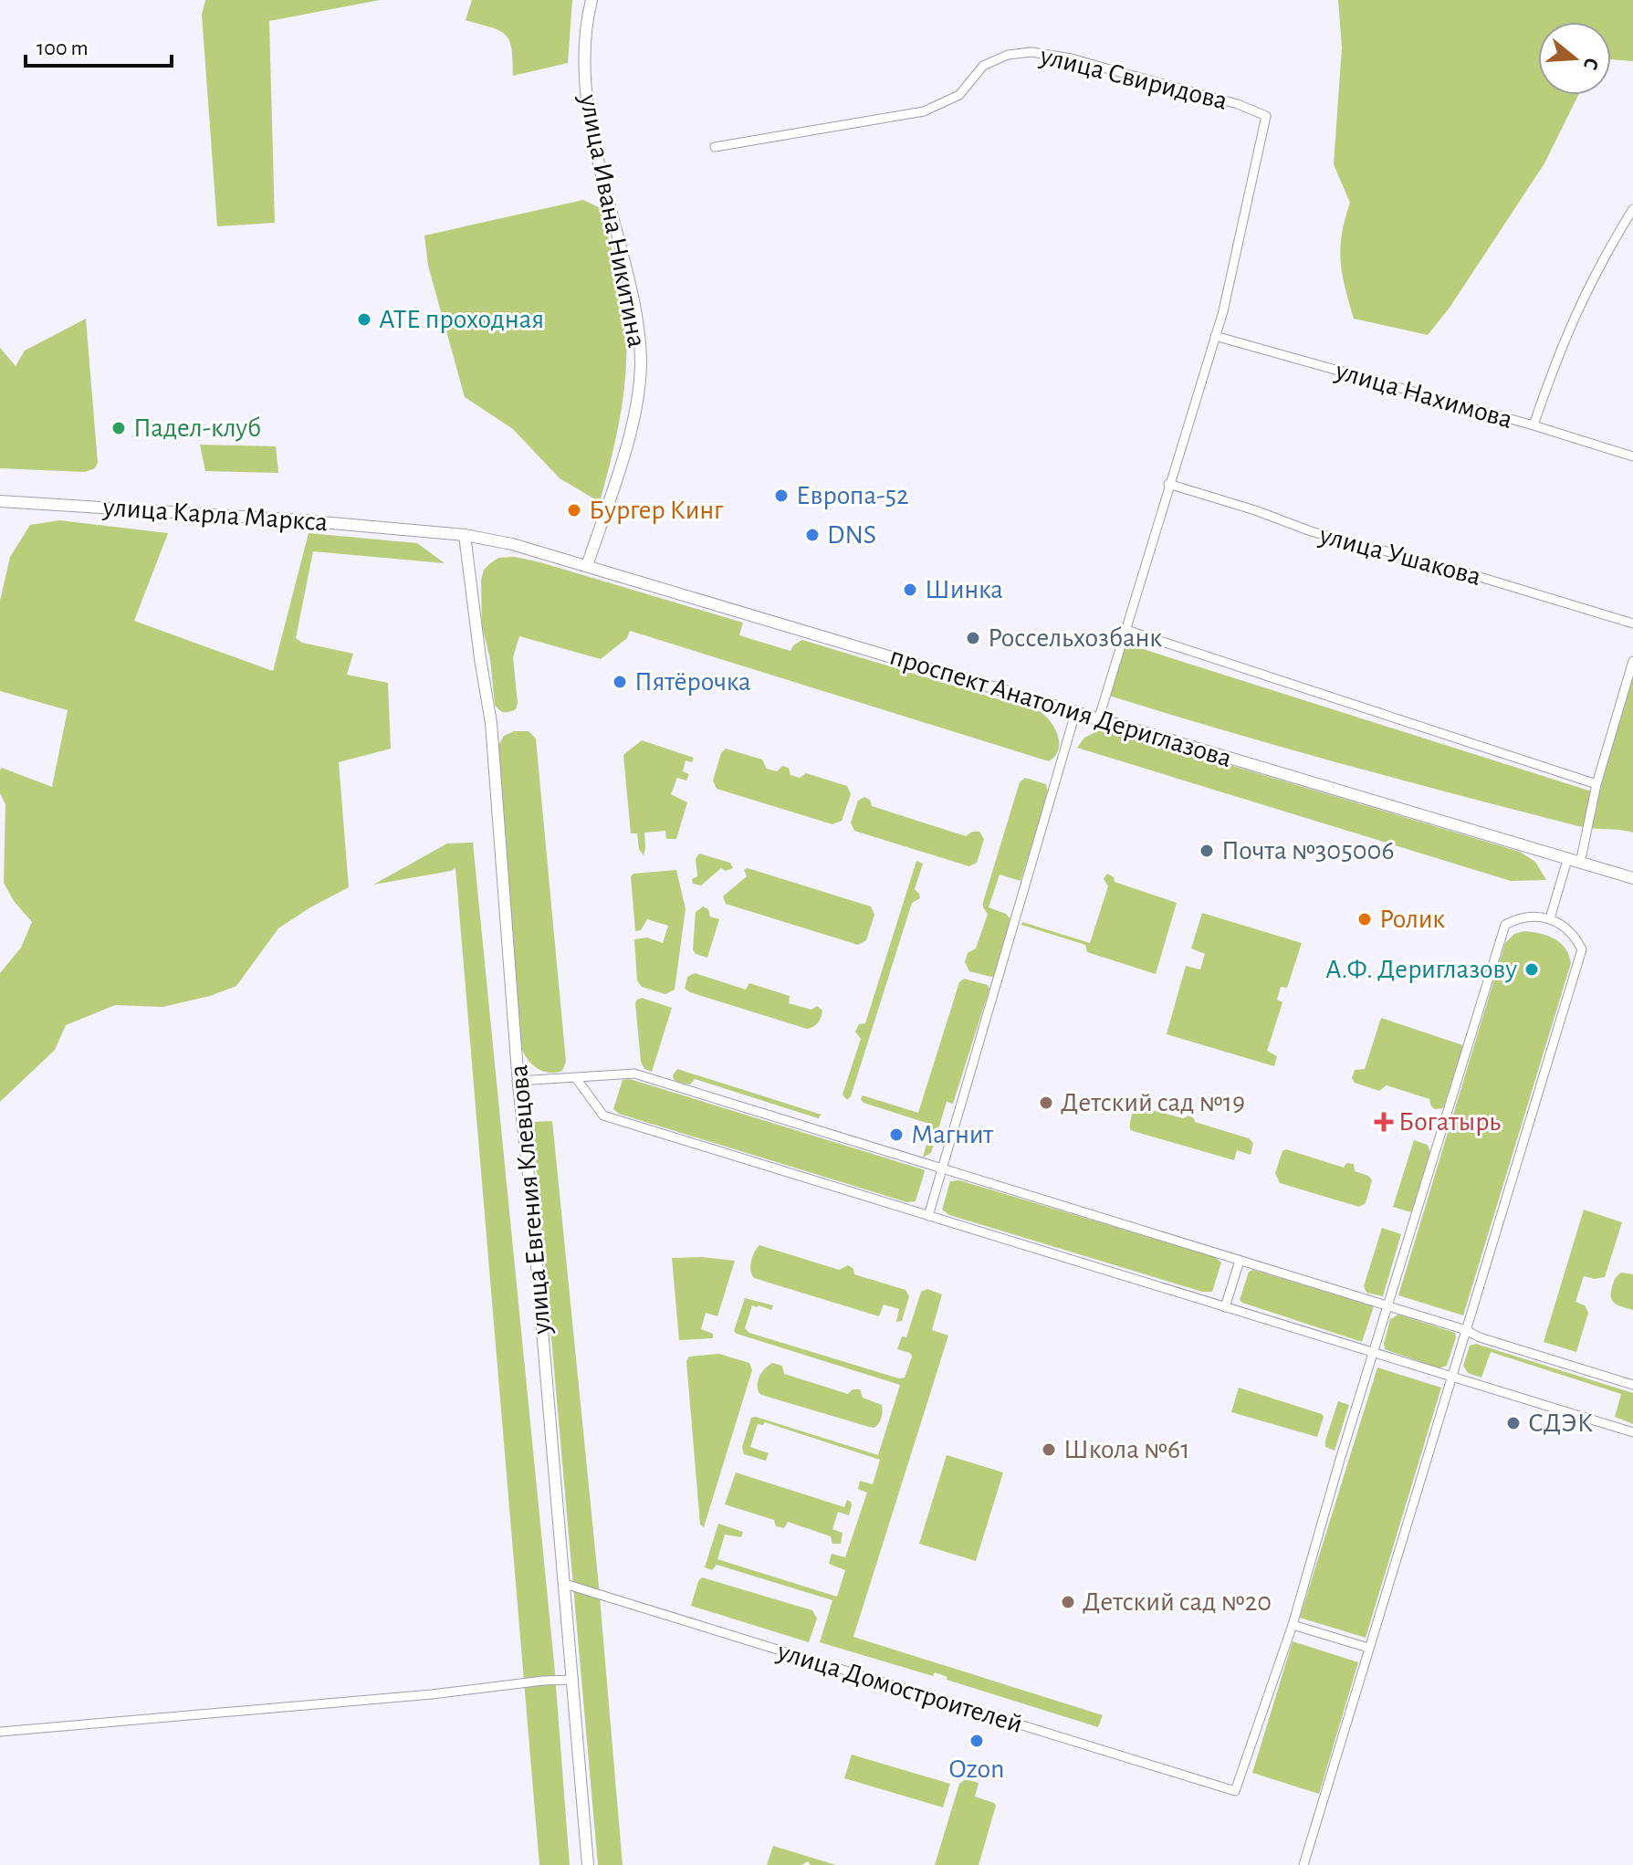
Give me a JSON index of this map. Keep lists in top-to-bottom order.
{
  "streets": {
    "main road": [
      "улица Ивана Никитина",
      "улица Карла Маркса",
      "проспект Анатолия Дериглазова",
      "улица Евгения Клевцова"
    ],
    "street": [
      "улица Свиридова",
      "улица Нахимова",
      "улица Ушакова",
      "улица Домостроителей"
    ]
  },
  "crossings": [
    ["улица Свиридова", "улица Нахимова"],
    ["улица Ивана Никитина", "проспект Анатолия Дериглазова"],
    ["улица Карла Маркса", "проспект Анатолия Дериглазова"],
    ["улица Карла Маркса", "улица Евгения Клевцова"],
    ["проспект Анатолия Дериглазова", "улица Евгения Клевцова"],
    ["улица Евгения Клевцова", "улица Домостроителей"]
  ],
  "places": {
    "other": [
      "АТЕ проходная",
      "Падел-клуб",
      "Европа-52",
      "Бургер Кинг",
      "DNS",
      "Шинка",
      "Россельхозбанк",
      "Пятёрочка",
      "Почта №305006",
      "Ролик",
      "А.Ф. Дериглазову",
      "Детский сад №19",
      "Магнит",
      "СДЭК",
      "Школа №61",
      "Детский сад №20",
      "Ozon"
    ],
    "health": ["Богатырь"]
  },
  "scale_bar": "100 m",
  "north": "right"
}
